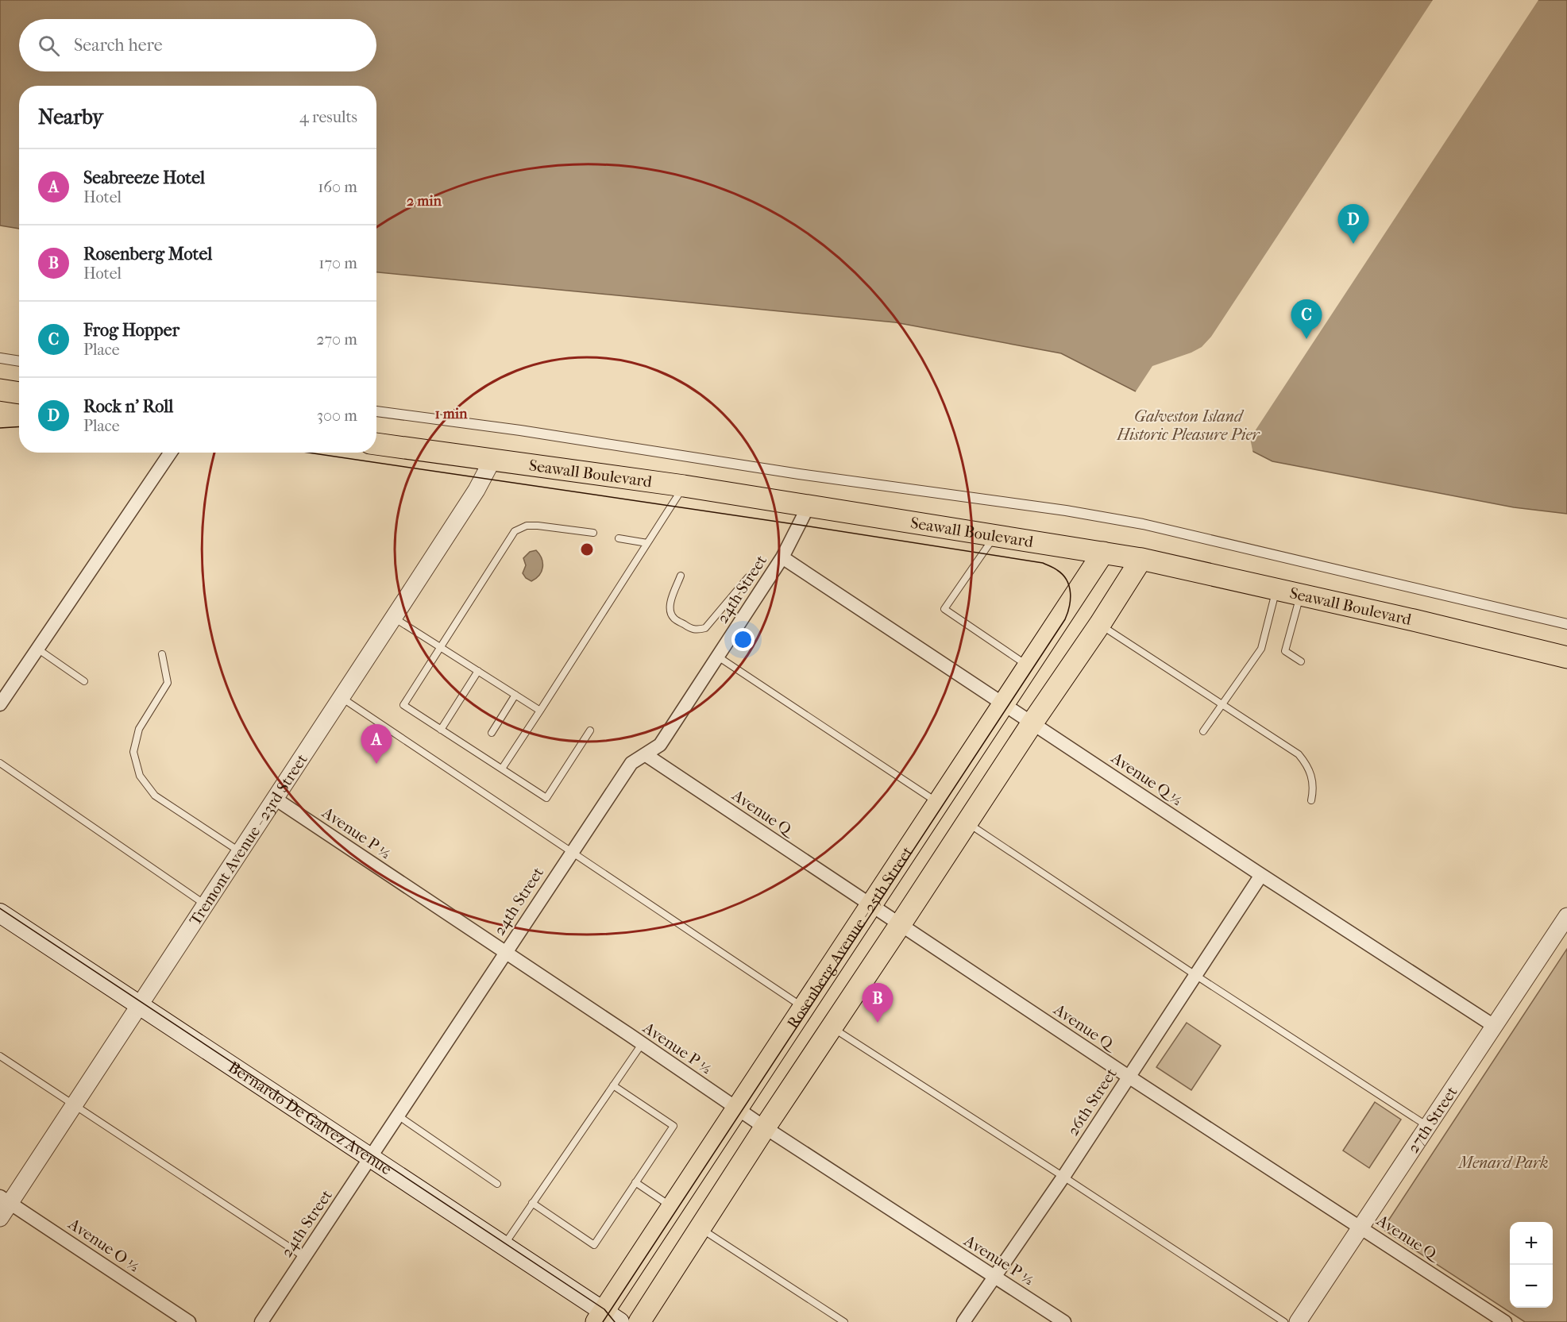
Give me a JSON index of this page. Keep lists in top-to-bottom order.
{
  "streets": {
    "main road": ["Seawall Boulevard", "Rosenberg Avenue - 25th Street", "Bernardo De Galvez Avenue"],
    "street": [
      "24th Street",
      "Avenue Q ½",
      "Avenue Q",
      "Avenue P ½",
      "Tremont Avenue - 23rd Street",
      "26th Street",
      "27th Street",
      "Avenue O ½"
    ]
  },
  "crossings": [
    ["Seawall Boulevard", "24th Street"],
    ["Seawall Boulevard", "Tremont Avenue - 23rd Street"],
    ["Seawall Boulevard", "Rosenberg Avenue - 25th Street"],
    ["24th Street", "Avenue Q ½"],
    ["24th Street", "Avenue Q"],
    ["24th Street", "Avenue P ½"],
    ["24th Street", "Bernardo De Galvez Avenue"],
    ["Avenue Q ½", "Rosenberg Avenue - 25th Street"],
    ["Avenue Q ½", "26th Street"],
    ["Avenue Q ½", "27th Street"],
    ["Avenue Q", "Rosenberg Avenue - 25th Street"],
    ["Avenue Q", "26th Street"],
    ["Avenue Q", "27th Street"],
    ["Avenue P ½", "Tremont Avenue - 23rd Street"],
    ["Avenue P ½", "Rosenberg Avenue - 25th Street"],
    ["Avenue P ½", "26th Street"],
    ["Tremont Avenue - 23rd Street", "Bernardo De Galvez Avenue"],
    ["Tremont Avenue - 23rd Street", "Avenue O ½"],
    ["Rosenberg Avenue - 25th Street", "Bernardo De Galvez Avenue"]
  ],
  "parks": ["Galveston Island Historic Pleasure Pier", "Menard Park"],
  "page": {
    "search": "Search here",
    "heading": ["Nearby", "4 results"],
    "list": [
      {
        "mark": "A",
        "name": "Seabreeze Hotel",
        "note": "Hotel",
        "value": "160 m"
      },
      {
        "mark": "B",
        "name": "Rosenberg Motel",
        "note": "Hotel",
        "value": "170 m"
      },
      {
        "mark": "C",
        "name": "Frog Hopper",
        "note": "Place",
        "value": "270 m"
      },
      {
        "mark": "D",
        "name": "Rock n' Roll",
        "note": "Place",
        "value": "300 m"
      }
    ],
    "pins": [
      "D",
      "C",
      "A",
      "B"
    ],
    "map_buttons": ["+", "−"]
  },
  "rings": ["2 min", "1 min"]
}
